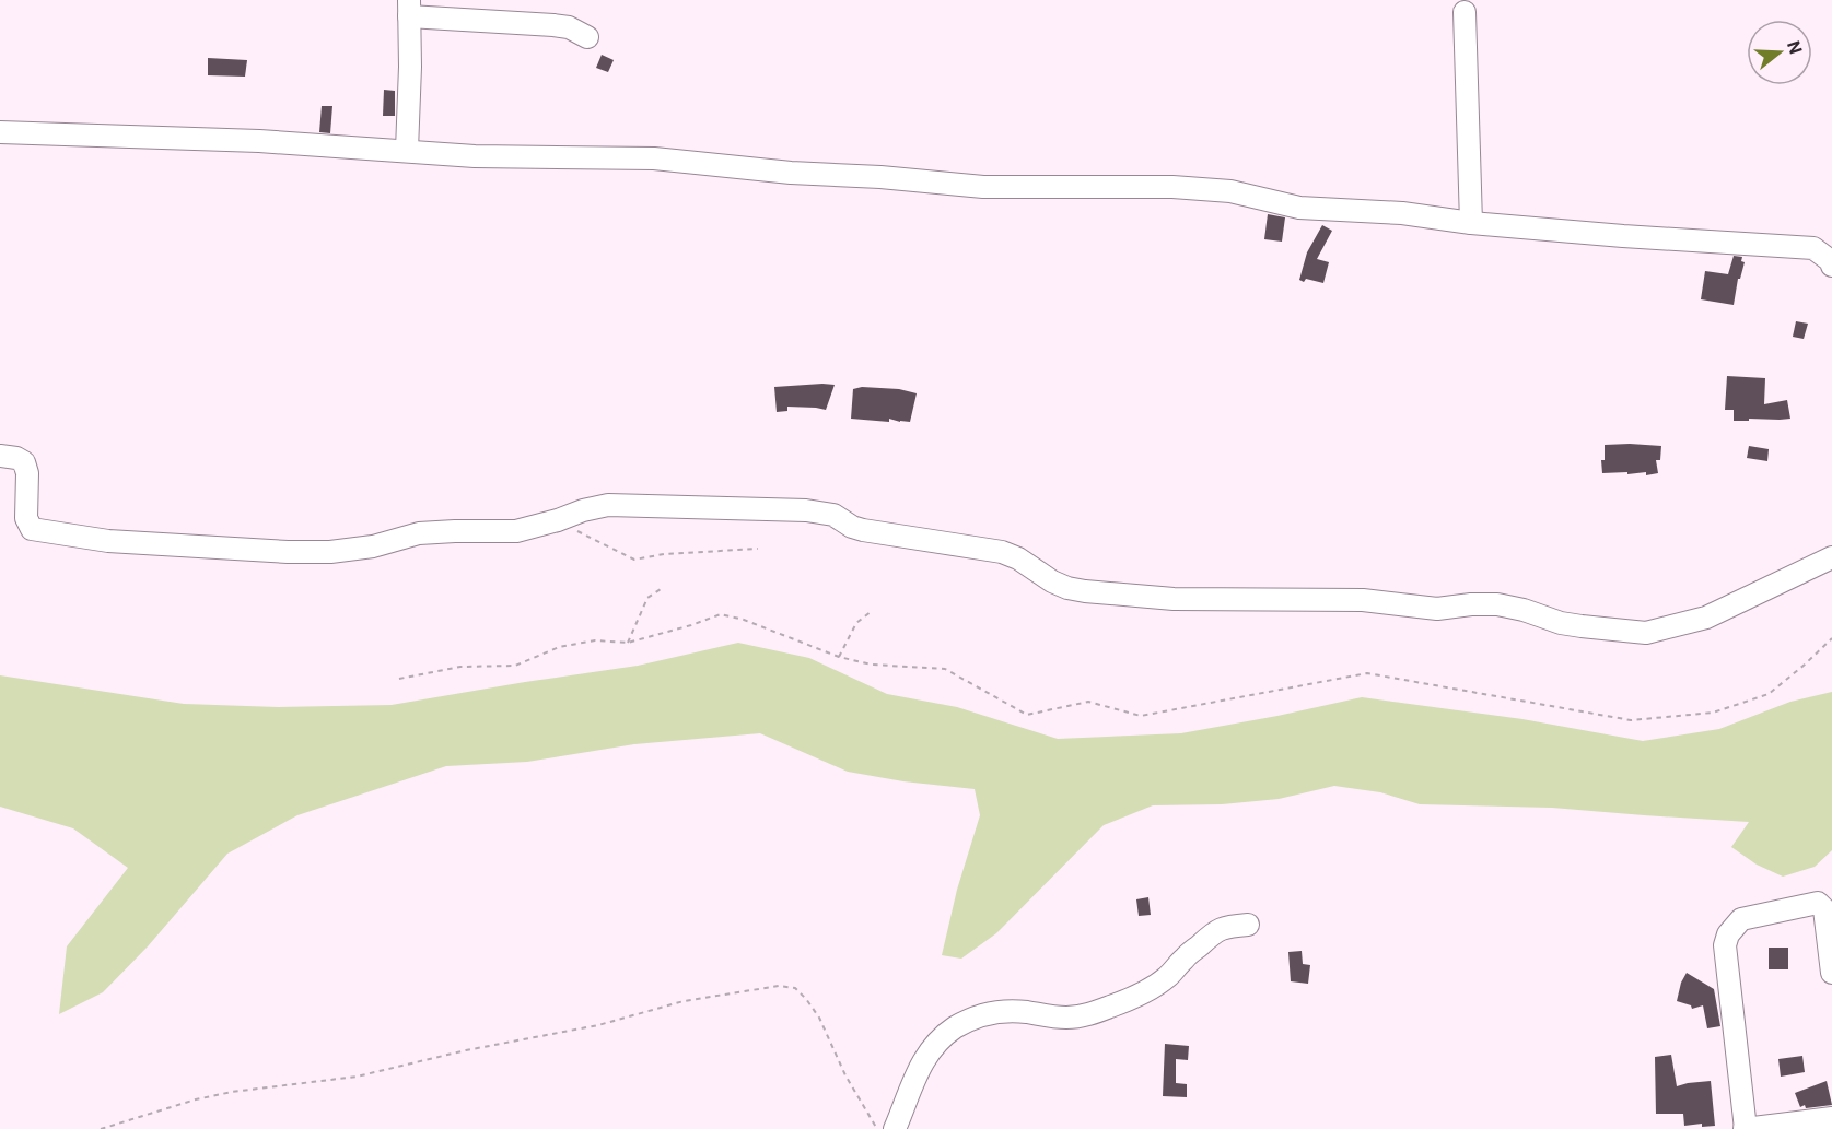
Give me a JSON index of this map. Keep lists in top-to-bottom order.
{
  "north": "right"
}
